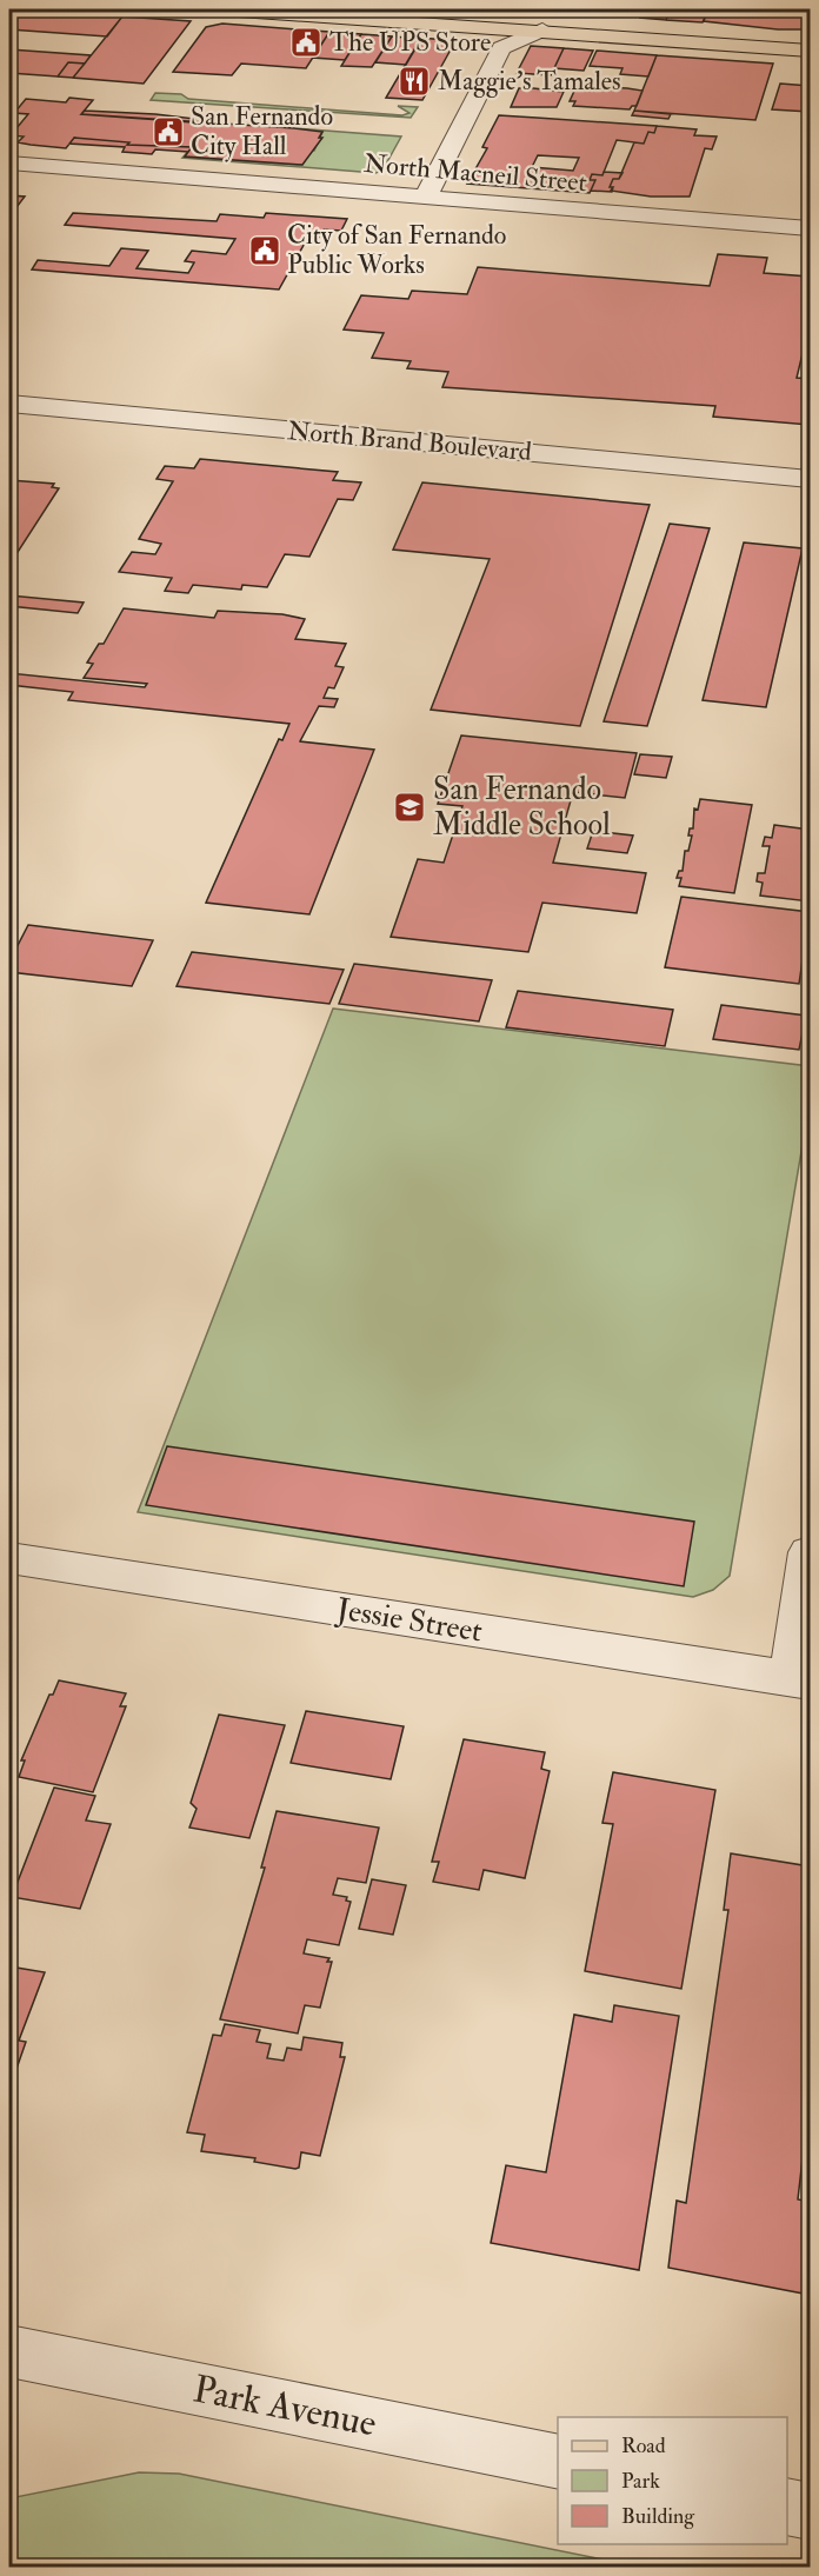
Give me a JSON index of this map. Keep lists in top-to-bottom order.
{
  "streets": {
    "street": [
      "North Macneil Street",
      "North Brand Boulevard",
      "Jessie Street",
      "Park Avenue"
    ]
  },
  "places": {
    "public building": ["The UPS Store", "San Fernando City Hall", "City of San Fernando Public Works"],
    "restaurant": ["Maggie's Tamales"],
    "school or university": ["San Fernando Middle School"]
  },
  "legend": ["Road", "Park", "Building"]
}
